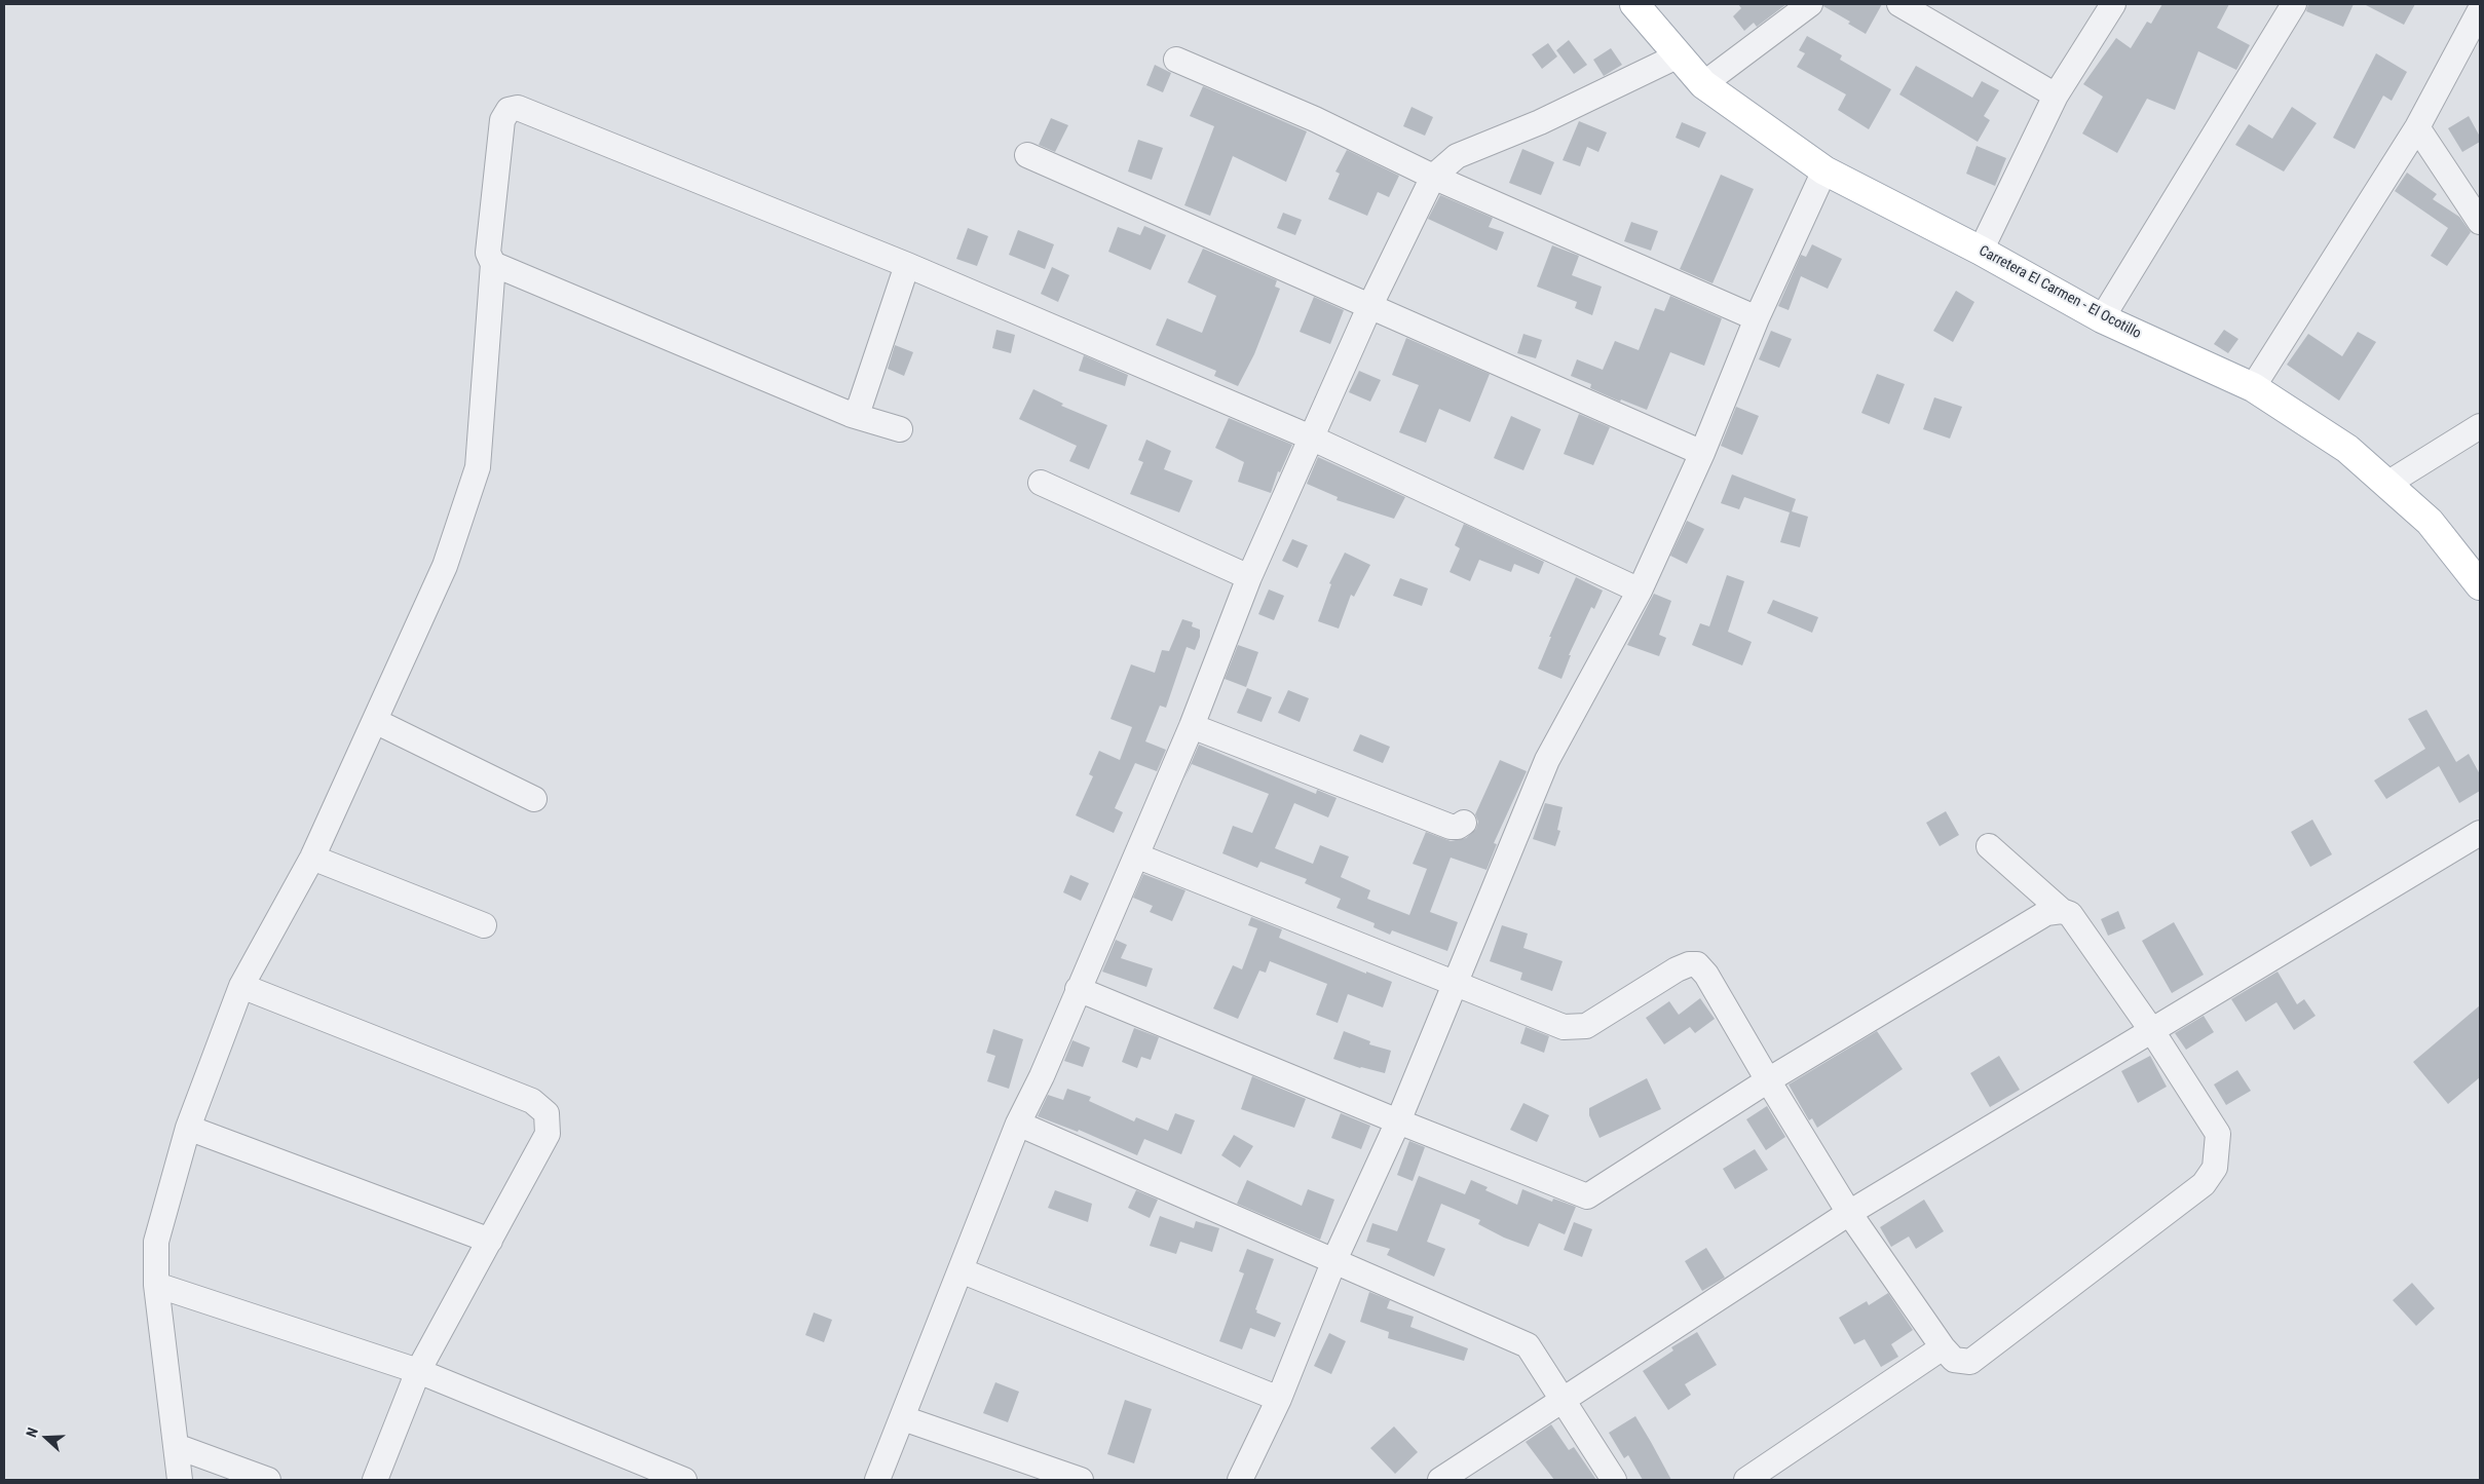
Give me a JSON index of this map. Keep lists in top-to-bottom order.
{
  "streets": {
    "main road": ["Carretera El Carmen - El Ocotillo"]
  },
  "north": "left"
}
